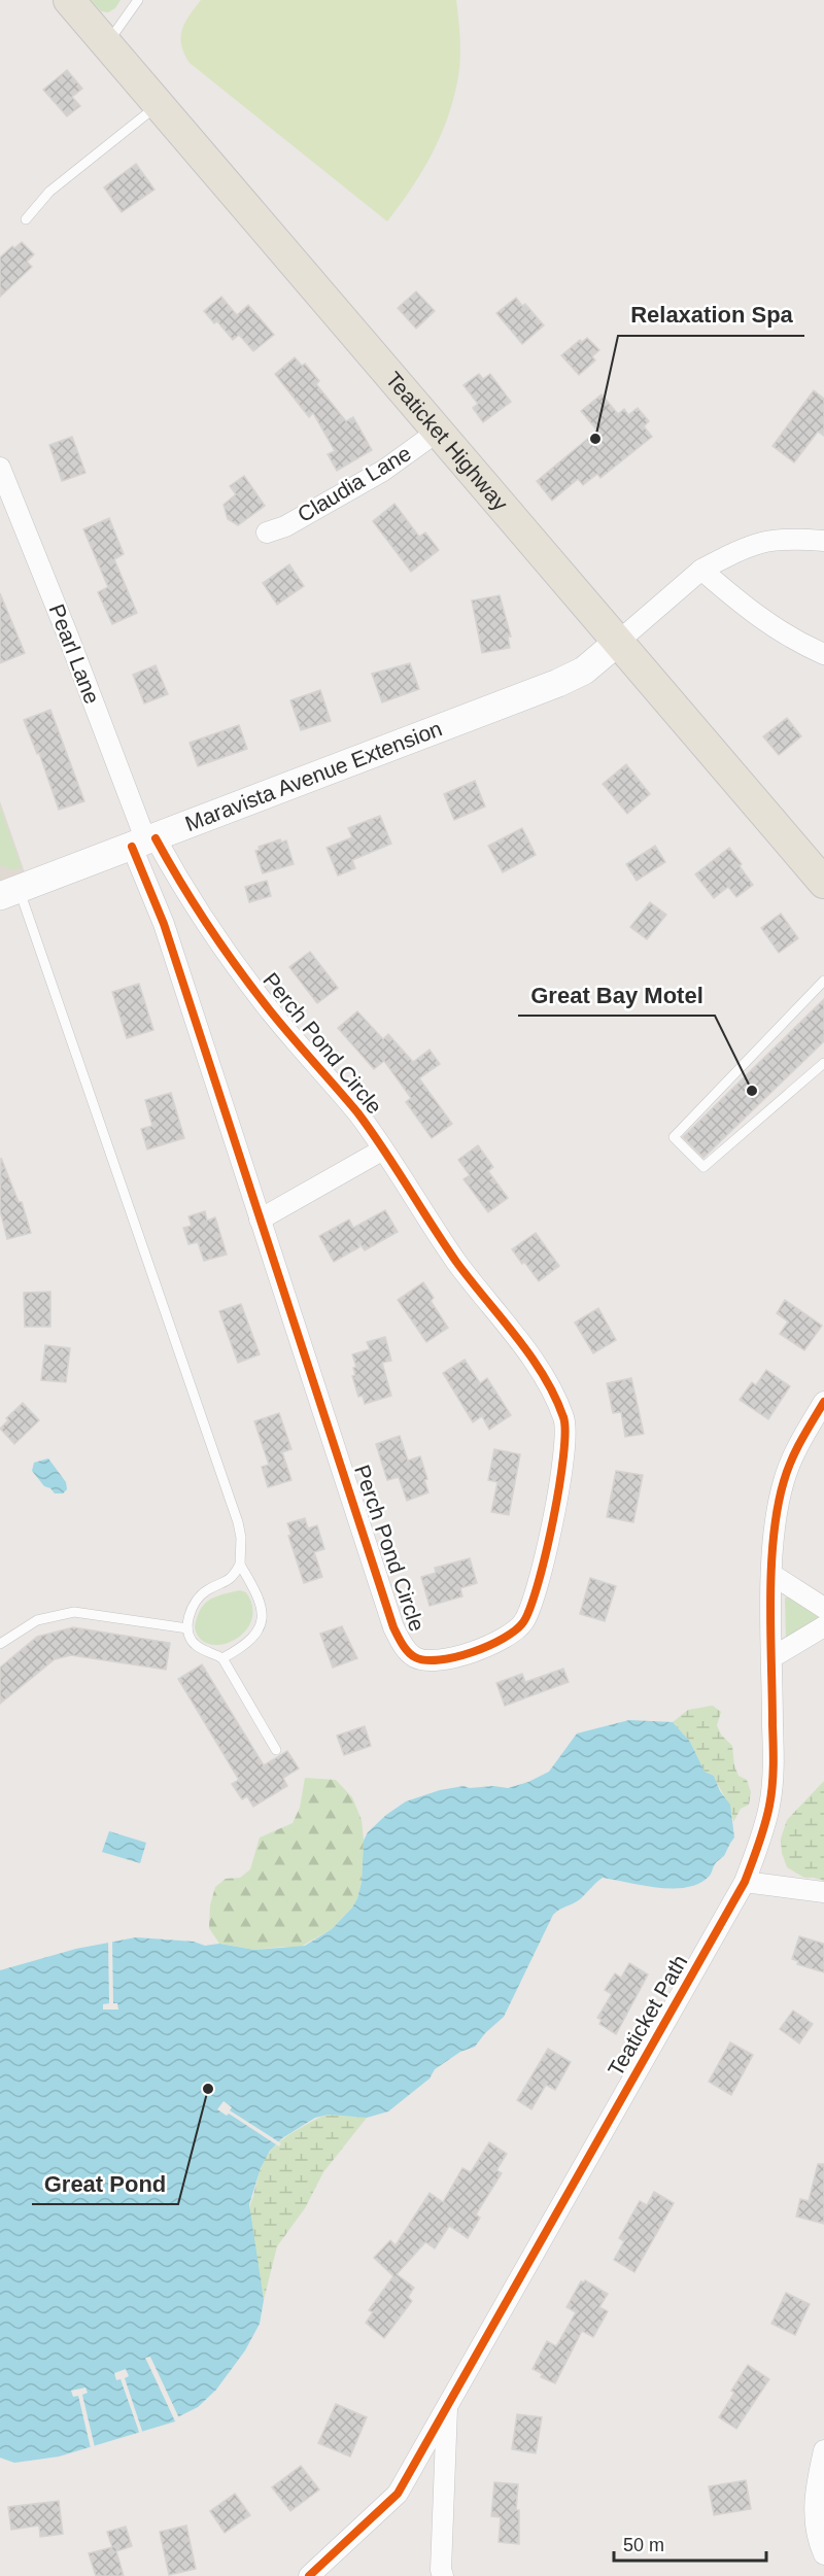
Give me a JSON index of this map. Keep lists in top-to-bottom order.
{
  "streets": {
    "main road": ["Teaticket Highway", "Maravista Avenue Extension"],
    "street": [
      "Claudia Lane",
      "Pearl Lane",
      "Perch Pond Circle",
      "Teaticket Path"
    ]
  },
  "crossings": [
    ["Teaticket Highway", "Claudia Lane"],
    ["Teaticket Highway", "Maravista Avenue Extension"],
    ["Pearl Lane", "Maravista Avenue Extension"],
    ["Pearl Lane", "Perch Pond Circle"],
    ["Maravista Avenue Extension", "Perch Pond Circle"]
  ],
  "places": ["Relaxation Spa", "Great Bay Motel", "Great Pond"],
  "scale_bar": "50 m"
}
